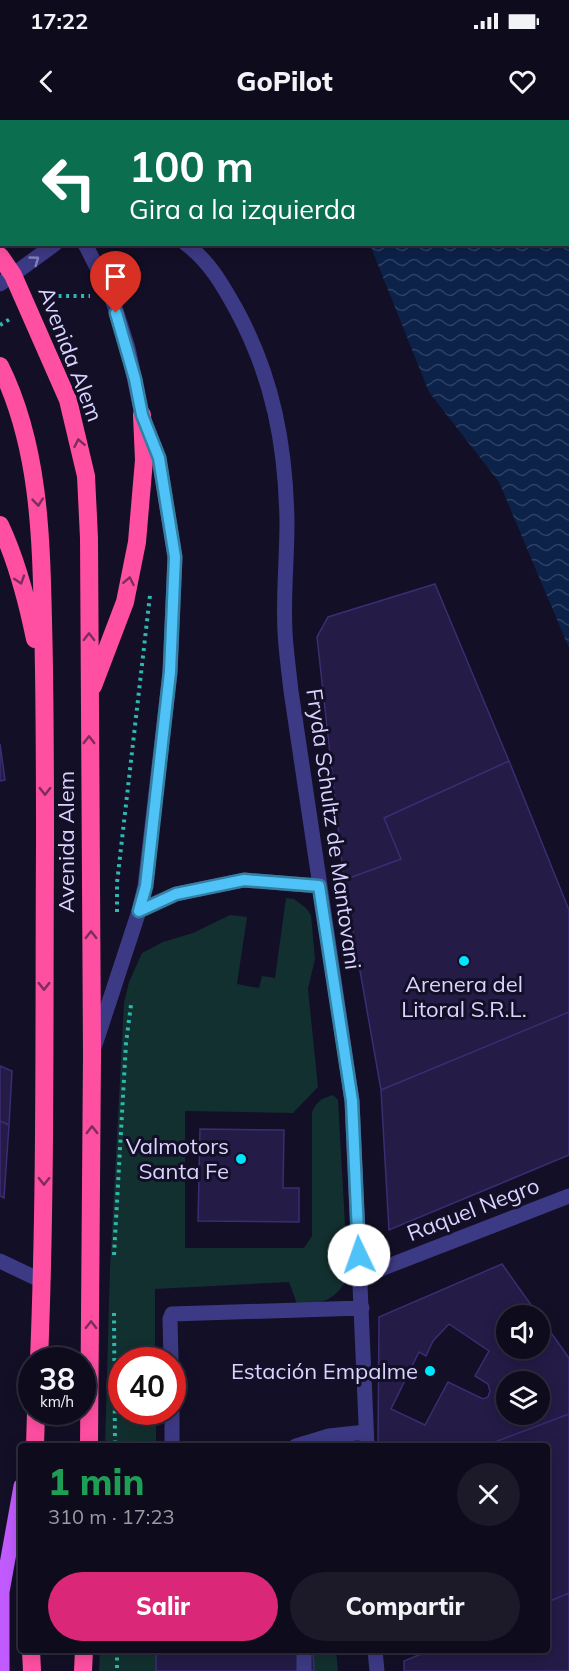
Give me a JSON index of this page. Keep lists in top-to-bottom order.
{
  "streets": {
    "highway": ["Avenida Alem"],
    "street": ["Fryda Schultz de Mantovani", "Raquel Negro"]
  },
  "crossings": [
    ["Fryda Schultz de Mantovani", "Raquel Negro"]
  ],
  "places": ["Arenera del Litoral S.R.L.", "Valmotors Santa Fe", "Estación Empalme"],
  "page": {
    "status": "17:22",
    "header": "GoPilot",
    "turn": ["100 m", "Gira a la izquierda"],
    "speed": "38 km/h",
    "limit": "40",
    "heading": ["1 min", "310 m · 17:23"],
    "buttons": ["Salir", "Compartir"]
  }
}
